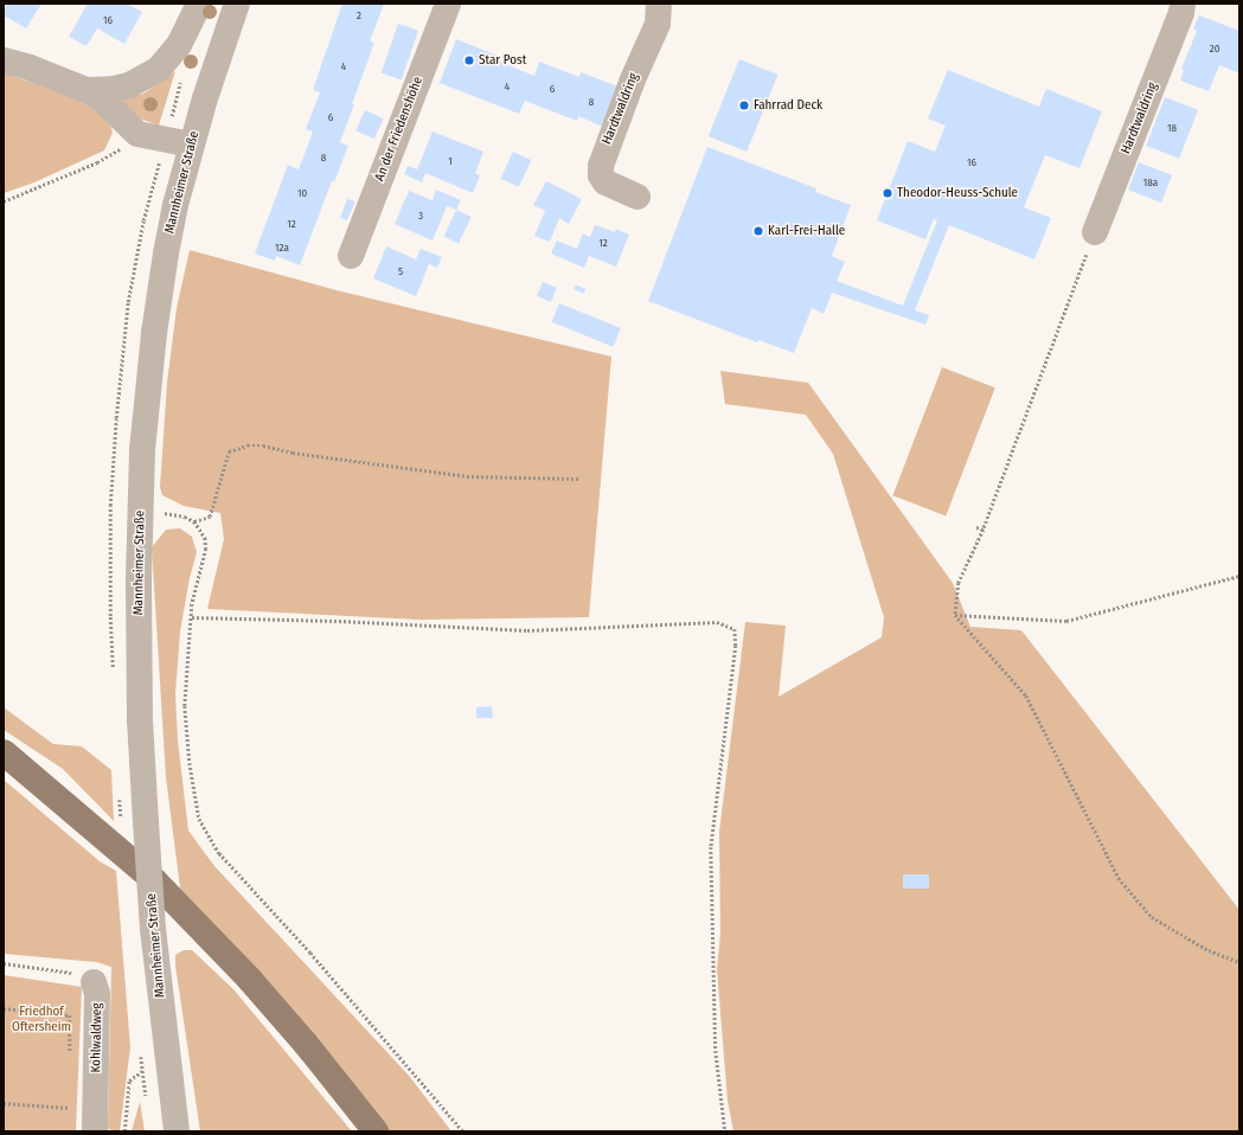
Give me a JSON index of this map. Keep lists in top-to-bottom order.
{
  "streets": {
    "street": [
      "Hardtwaldring",
      "An der Friedenshöhe",
      "Mannheimer Straße",
      "Kohlwaldweg"
    ]
  },
  "parks": ["Friedhof Oftersheim"],
  "places": [
    "Star Post",
    "Fahrrad Deck",
    "Theodor-Heuss-Schule",
    "Karl-Frei-Halle"
  ],
  "house_numbers": [
    "2",
    "16",
    "20",
    "4",
    "4",
    "6",
    "8",
    "6",
    "18",
    "8",
    "1",
    "16",
    "18a",
    "10",
    "3",
    "12",
    "12",
    "12a",
    "5"
  ]
}
